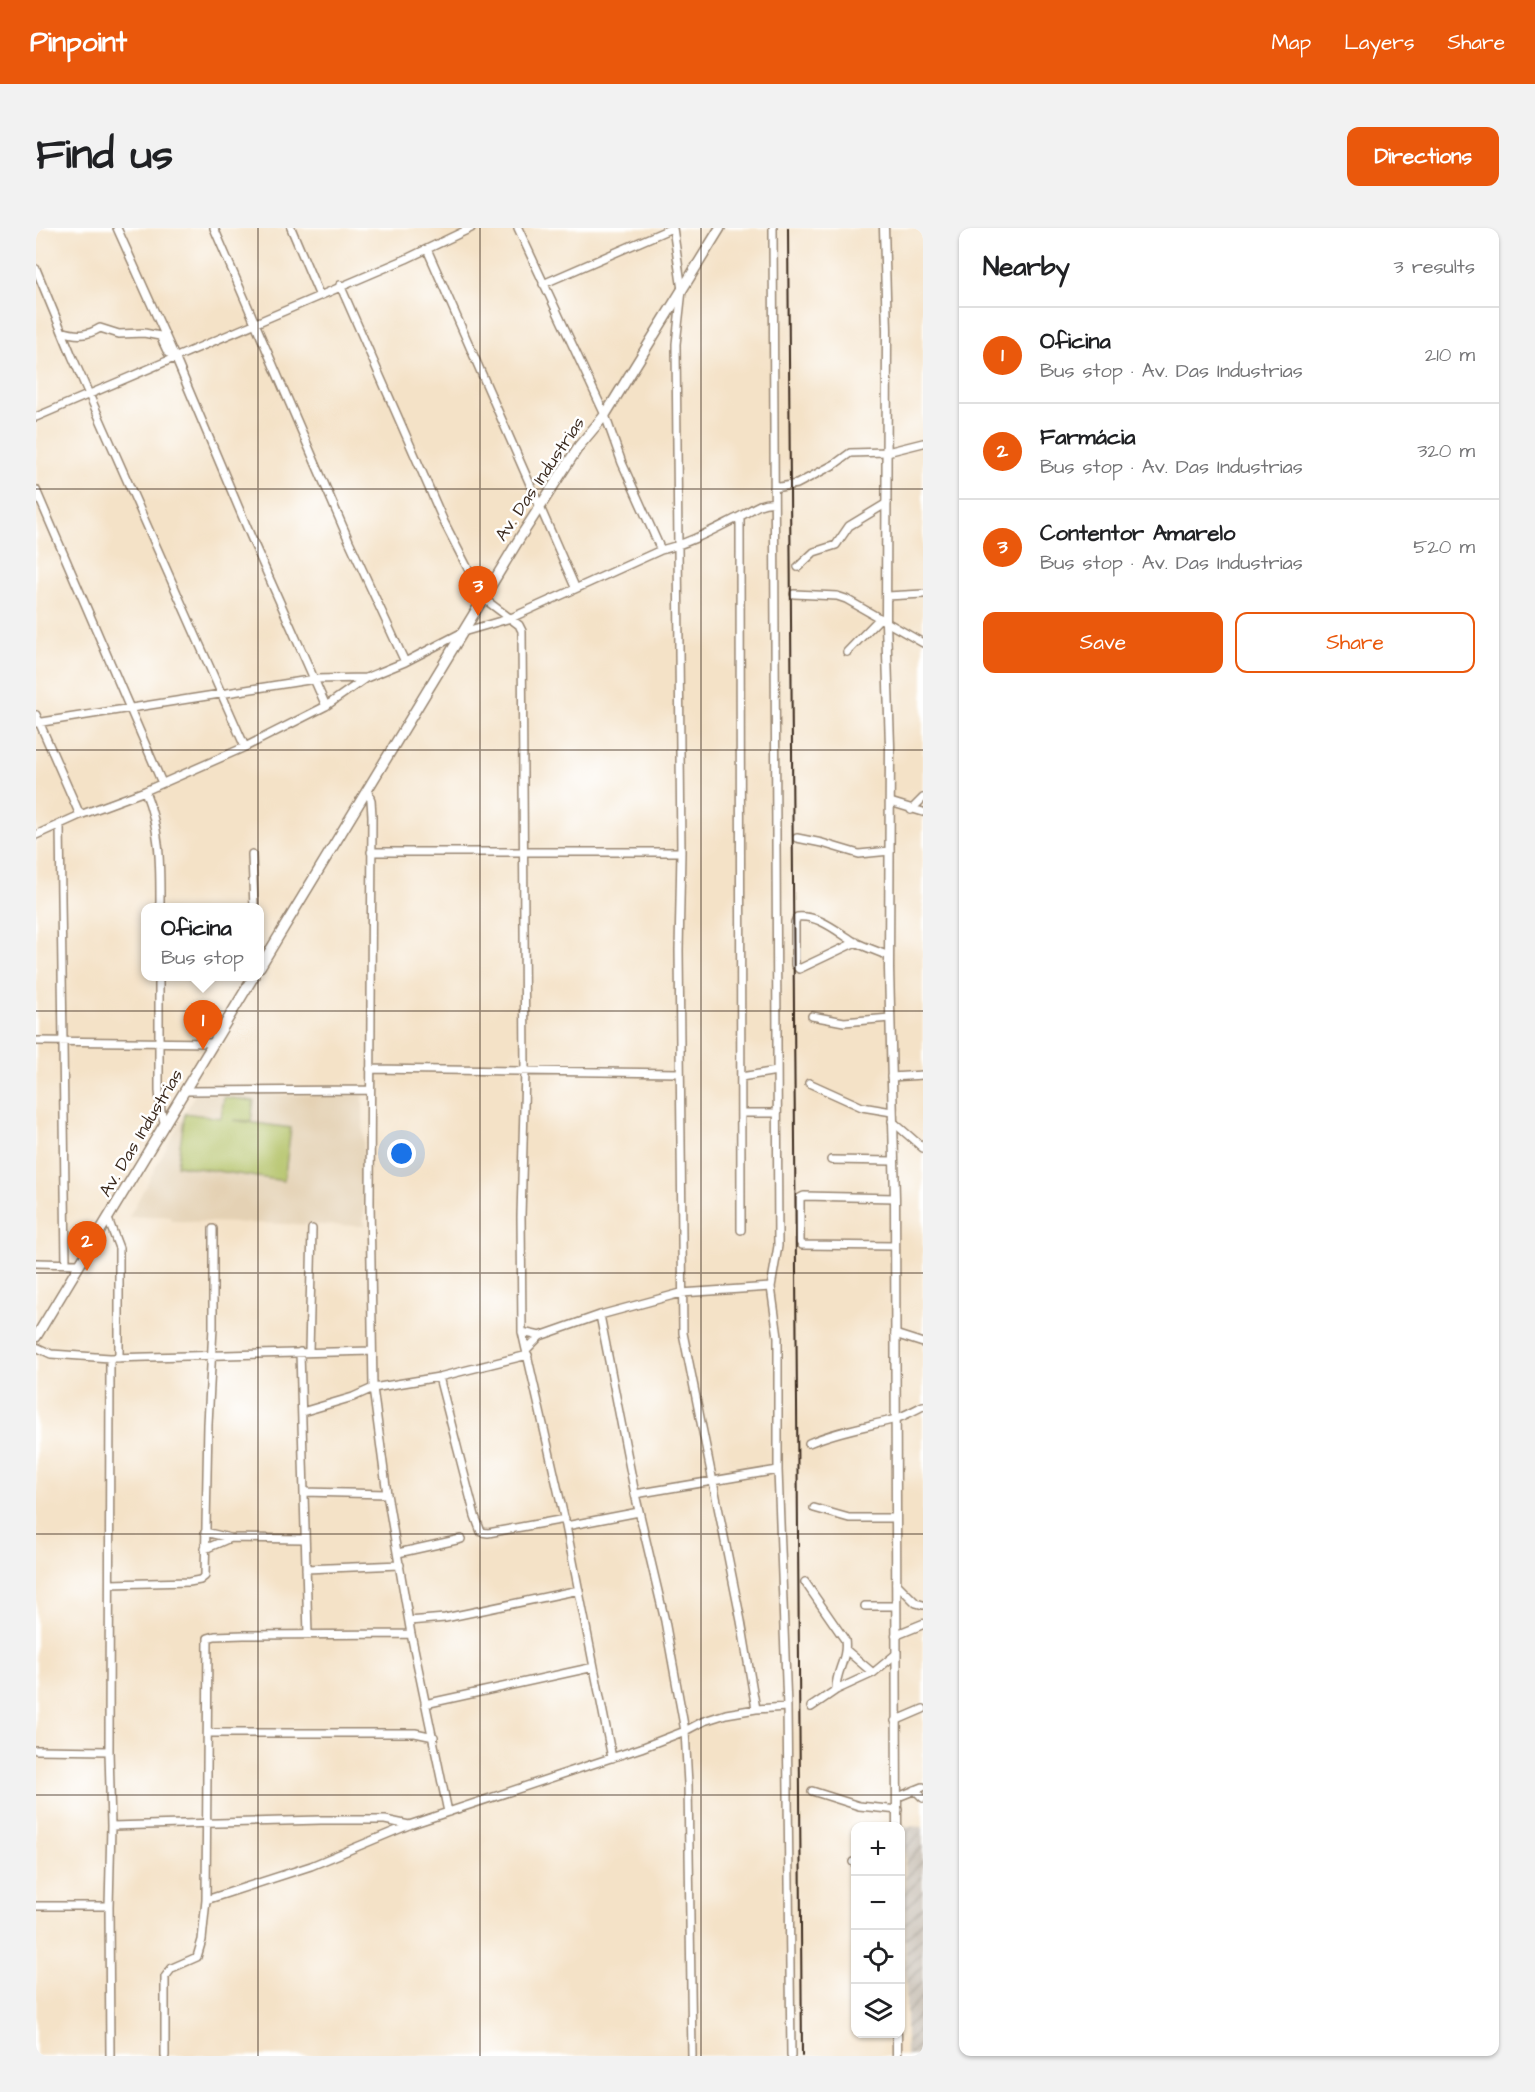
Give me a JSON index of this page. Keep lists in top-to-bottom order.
{
  "streets": {
    "main road": ["Av. Das Industrias"]
  },
  "page": {
    "header": "Pinpoint",
    "nav": ["Map", "Layers", "Share"],
    "title": "Find us",
    "buttons": [
      "Directions",
      ["Save", "Share"]
    ],
    "heading": ["Nearby", "3 results"],
    "list": [
      {
        "mark": "1",
        "name": "Oficina",
        "note": "Bus stop · Av. Das Industrias",
        "value": "210 m"
      },
      {
        "mark": "2",
        "name": "Farmácia",
        "note": "Bus stop · Av. Das Industrias",
        "value": "320 m"
      },
      {
        "mark": "3",
        "name": "Contentor Amarelo",
        "note": "Bus stop · Av. Das Industrias",
        "value": "520 m"
      }
    ],
    "pins": ["3", "1", "2"],
    "popup": ["Oficina", "Bus stop"],
    "map_buttons": ["+", "−"]
  }
}
